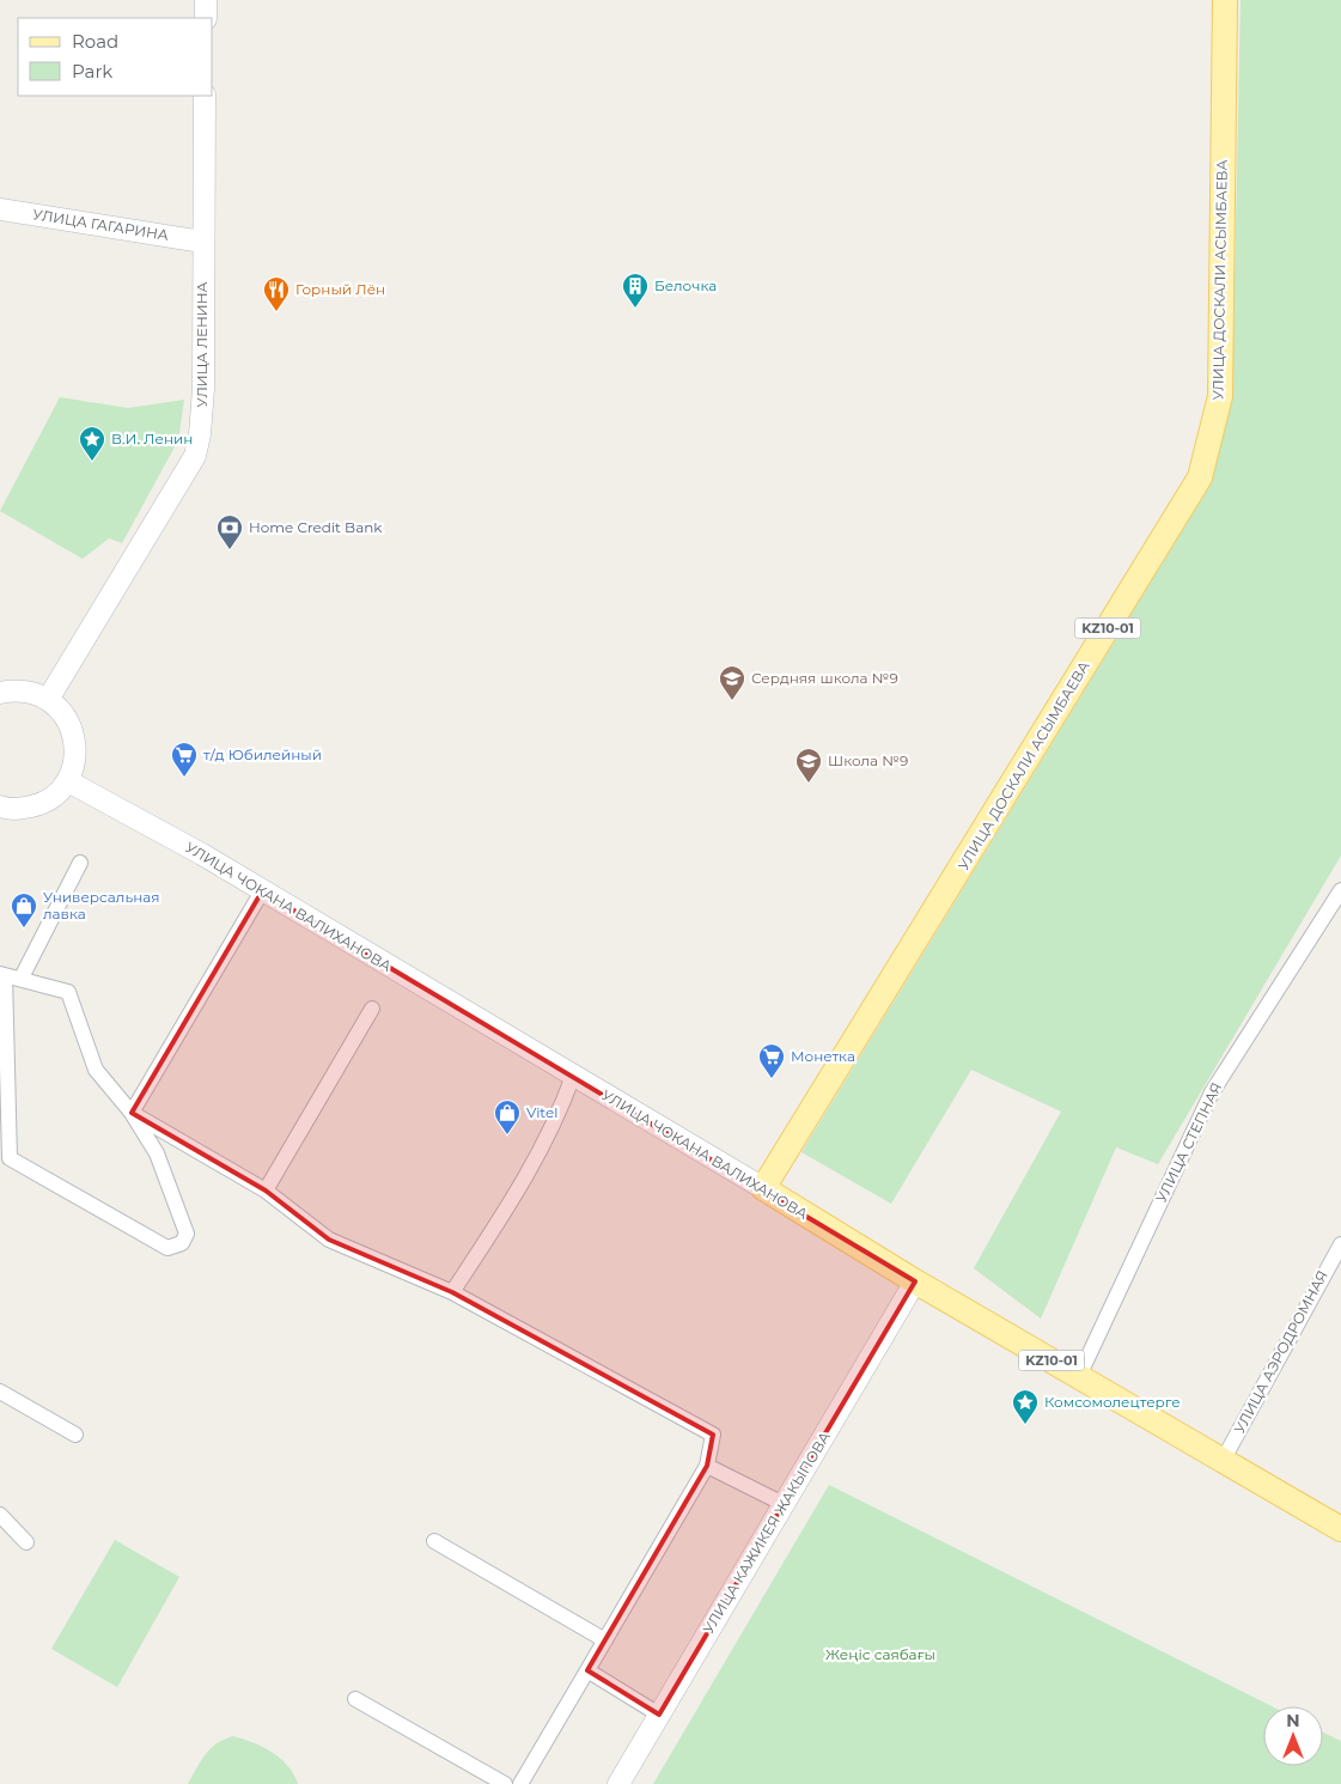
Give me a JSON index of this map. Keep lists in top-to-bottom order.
{
  "streets": {
    "main road": ["УЛИЦА ДОСКАЛИ АСЫМБАЕВА", "KZ10-01", "УЛИЦА ЧОКАНА ВАЛИХАНОВА"],
    "street": [
      "УЛИЦА ГАГАРИНА",
      "УЛИЦА ЛЕНИНА",
      "УЛИЦА СТЕПНАЯ",
      "УЛИЦА АЭРОДРОМНАЯ",
      "УЛИЦА КАЖИКЕЯ ЖАКЫПОВА"
    ]
  },
  "crossings": [
    ["УЛИЦА ГАГАРИНА", "УЛИЦА ЛЕНИНА"],
    ["УЛИЦА ДОСКАЛИ АСЫМБАЕВА", "УЛИЦА ЧОКАНА ВАЛИХАНОВА"],
    ["УЛИЦА ЧОКАНА ВАЛИХАНОВА", "УЛИЦА СТЕПНАЯ"],
    ["УЛИЦА ЧОКАНА ВАЛИХАНОВА", "УЛИЦА АЭРОДРОМНАЯ"],
    ["УЛИЦА ЧОКАНА ВАЛИХАНОВА", "УЛИЦА КАЖИКЕЯ ЖАКЫПОВА"]
  ],
  "parks": ["Жеңіс саябағы"],
  "places": {
    "building": ["Белочка"],
    "restaurant": ["Горный Лён"],
    "place": ["В.И. Ленин", "Комсомолецтерге"],
    "bank": ["Home Credit Bank"],
    "school or university": ["Сердняя школа №9", "Школа №9"],
    "supermarket": ["т/д Юбилейный", "Монетка"],
    "shop": ["Универсальная лавка", "Vitel"]
  },
  "legend": ["Road", "Park"],
  "north": "top"
}
